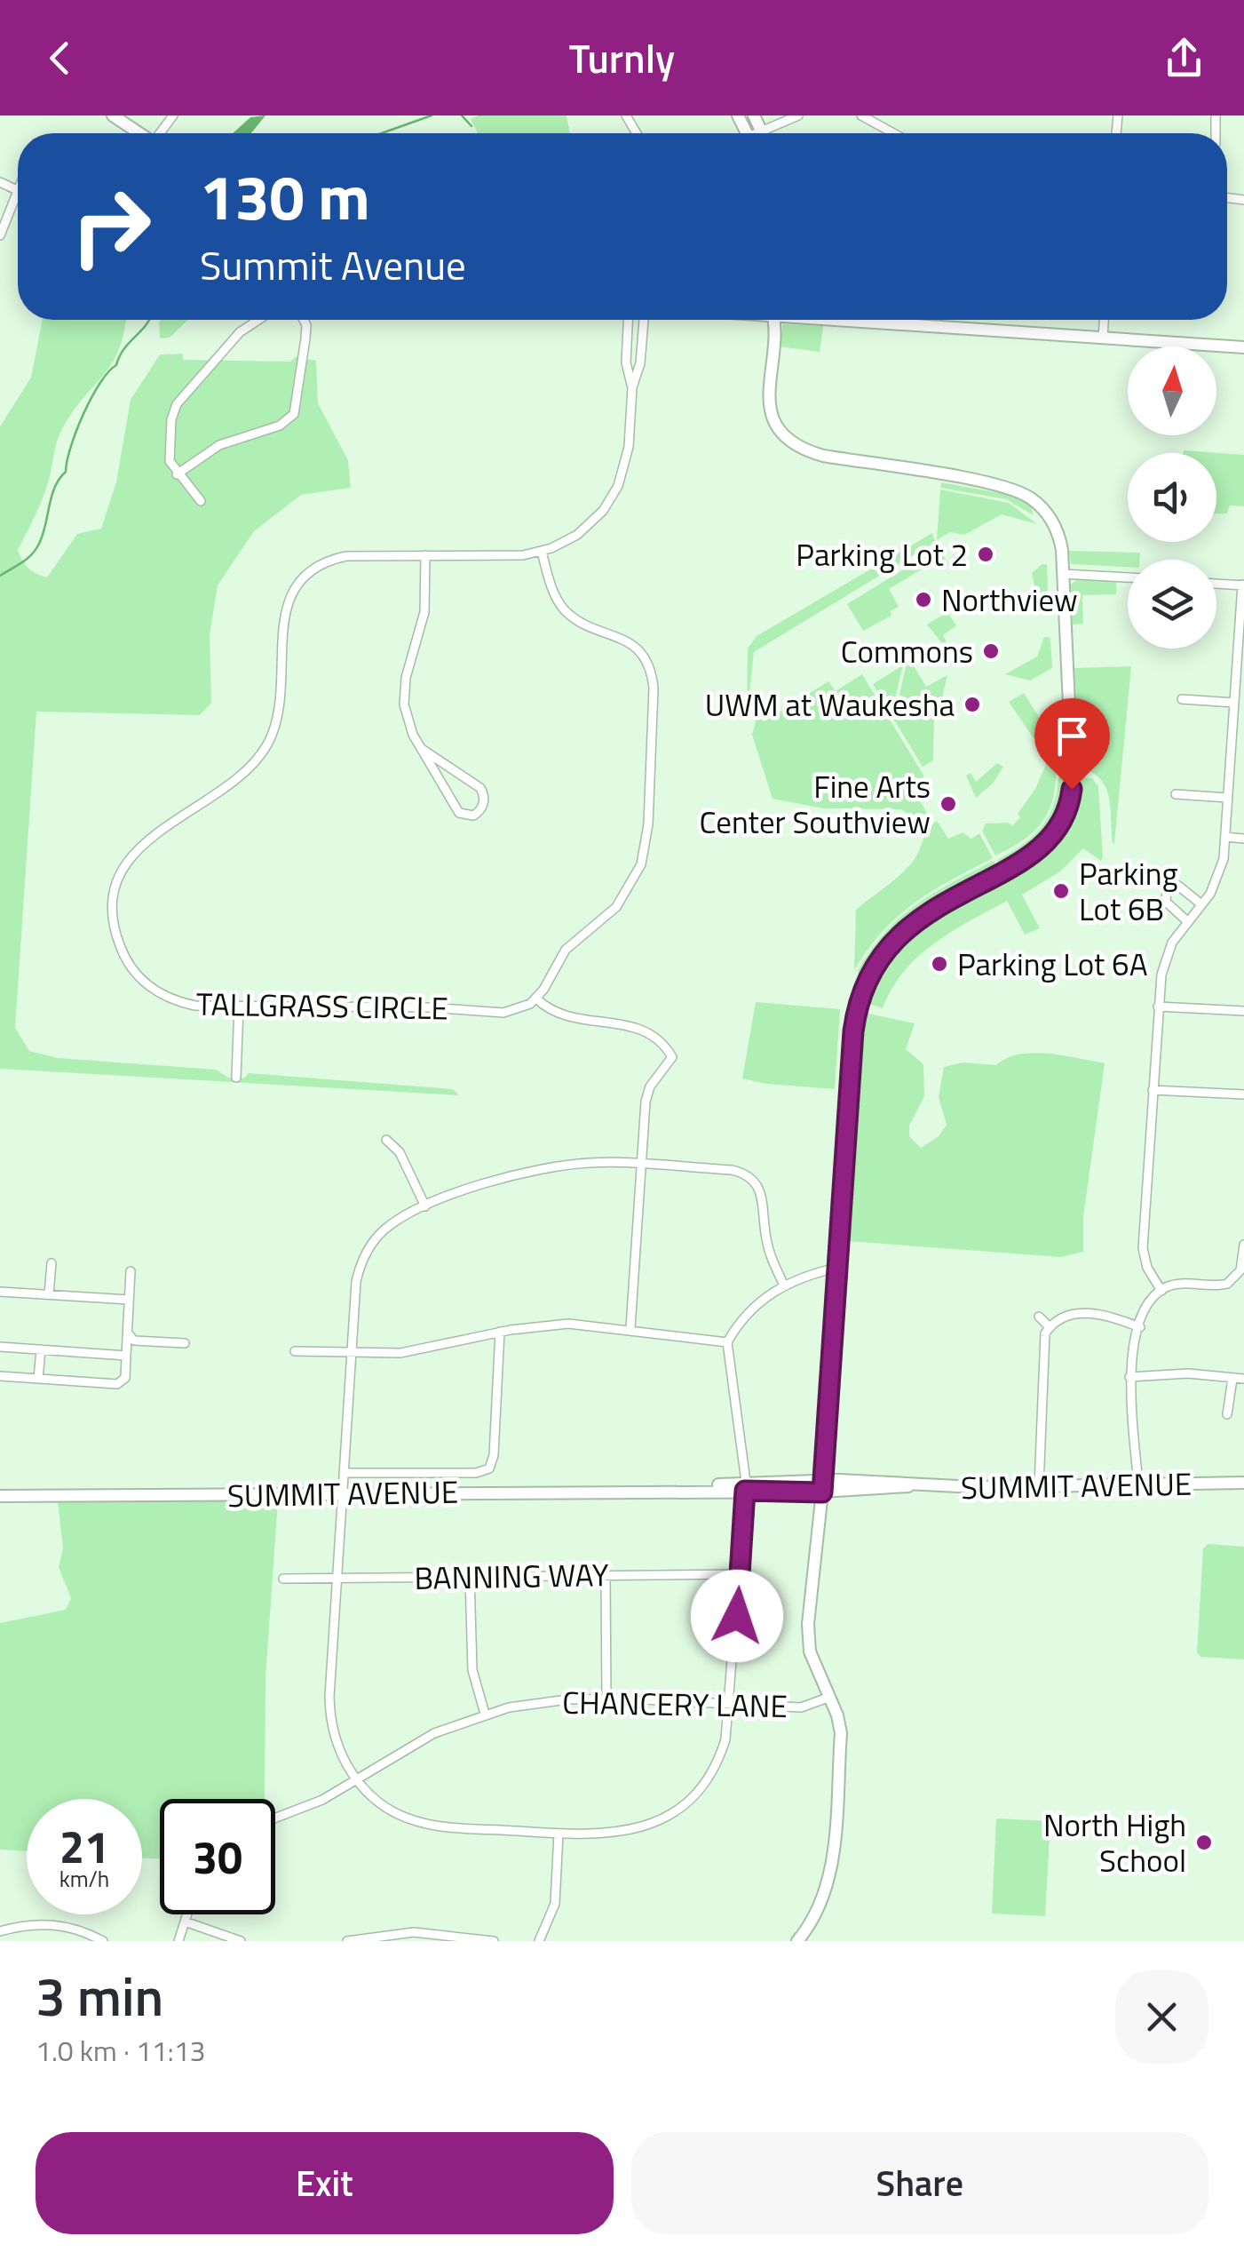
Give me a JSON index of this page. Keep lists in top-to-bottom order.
{
  "streets": {
    "street": [
      "TALLGRASS CIRCLE",
      "SUMMIT AVENUE",
      "BANNING WAY",
      "CHANCERY LANE"
    ]
  },
  "places": [
    "Parking Lot 2",
    "Northview",
    "Commons",
    "UWM at Waukesha",
    "Fine Arts Center Southview",
    "Parking Lot 6B",
    "Parking Lot 6A",
    "North High School"
  ],
  "north": "top",
  "page": {
    "header": "Turnly",
    "turn": ["130 m", "Summit Avenue"],
    "speed": "21 km/h",
    "limit": "30",
    "heading": ["3 min", "1.0 km · 11:13"],
    "buttons": ["Exit", "Share"]
  }
}
